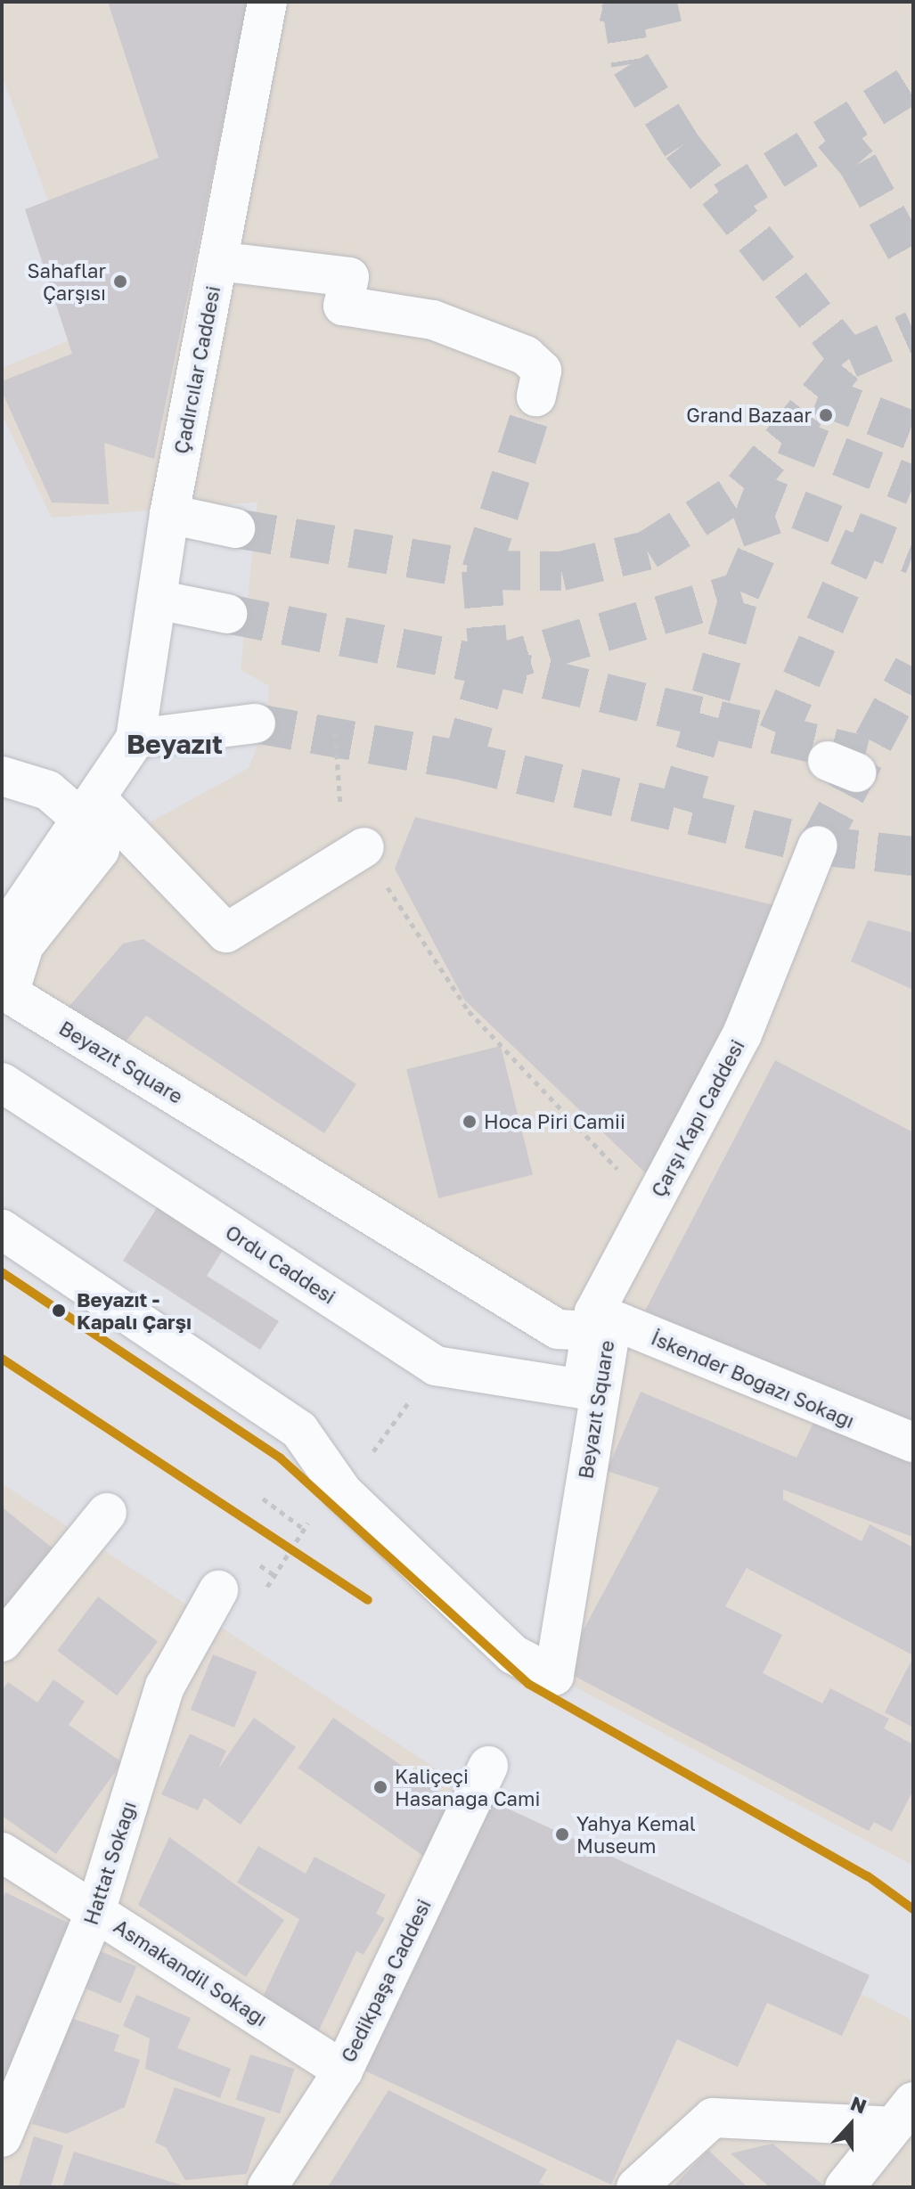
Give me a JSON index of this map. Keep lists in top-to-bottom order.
{
  "streets": {
    "street": [
      "Çadırcılar Caddesi",
      "Beyazıt Square",
      "Çarşı Kapı Caddesi",
      "Ordu Caddesi",
      "İskender Boğazı Sokağı",
      "Hattat Sokağı",
      "Asmakandil Sokağı",
      "Gedikpaşa Caddesi"
    ]
  },
  "crossings": [
    ["Beyazıt Square", "Çarşı Kapı Caddesi"],
    ["Beyazıt Square", "İskender Boğazı Sokağı"],
    ["Çarşı Kapı Caddesi", "Ordu Caddesi"],
    ["Çarşı Kapı Caddesi", "İskender Boğazı Sokağı"],
    ["Hattat Sokağı", "Asmakandil Sokağı"],
    ["Asmakandil Sokağı", "Gedikpaşa Caddesi"]
  ],
  "districts": ["Beyazıt"],
  "places": [
    "Sahaflar Çarşısı",
    "Grand Bazaar",
    "Hoca Piri Camii",
    "Beyazıt - Kapalı Çarşı",
    "Kaliçeçi Hasanağa Cami",
    "Yahya Kemal Museum"
  ],
  "north": "top"
}
